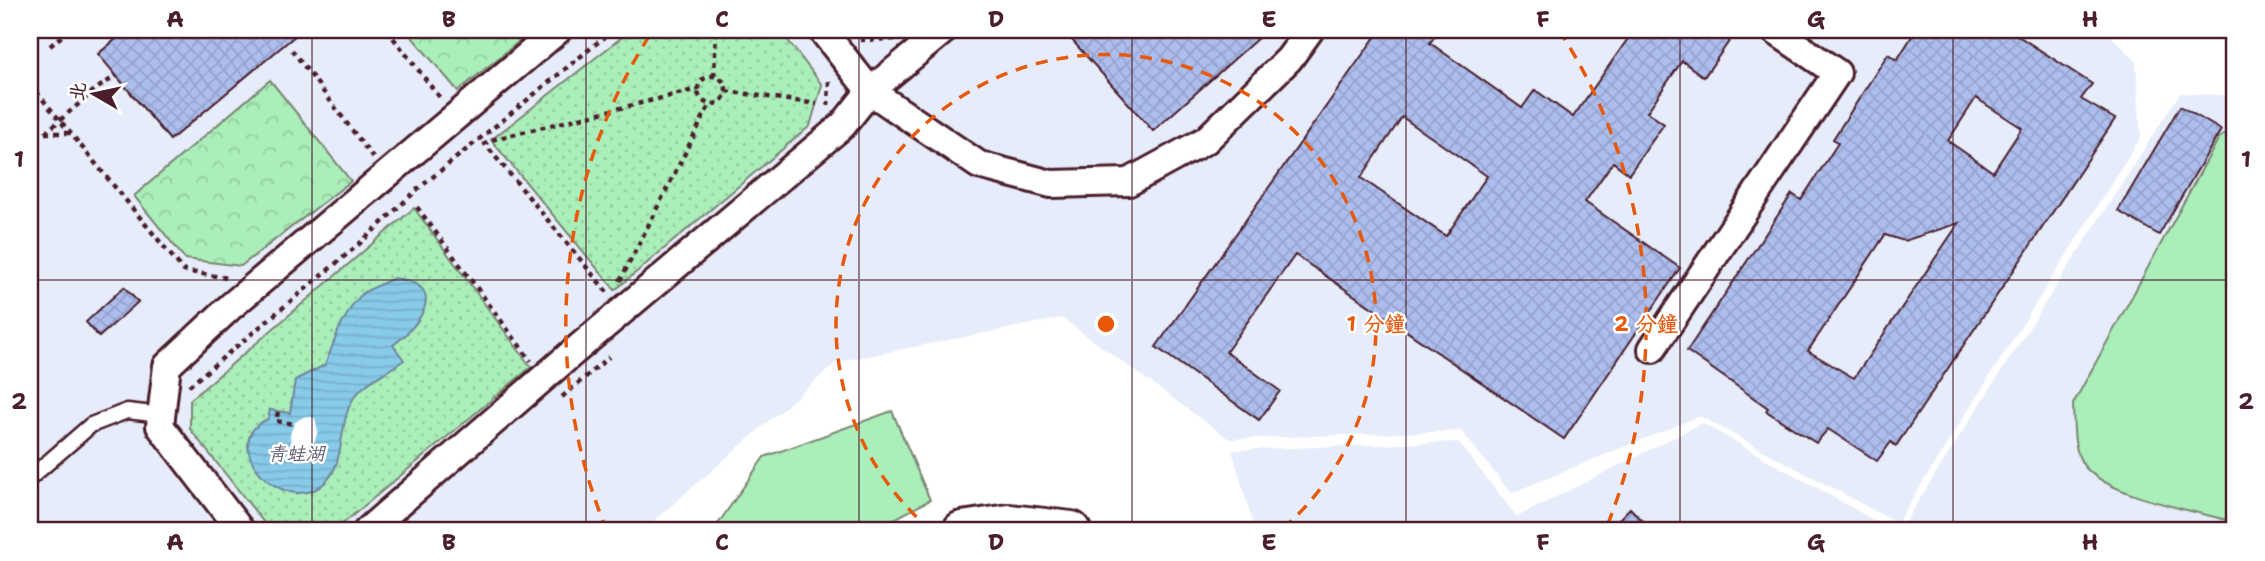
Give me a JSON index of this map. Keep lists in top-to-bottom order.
{
  "water": ["青蛙湖"],
  "north": "left",
  "grid": {
    "columns": [
      "A",
      "B",
      "C",
      "D",
      "E",
      "F",
      "G",
      "H"
    ],
    "rows": ["1", "2"]
  },
  "rings": ["1 分鐘", "2 分鐘"]
}
